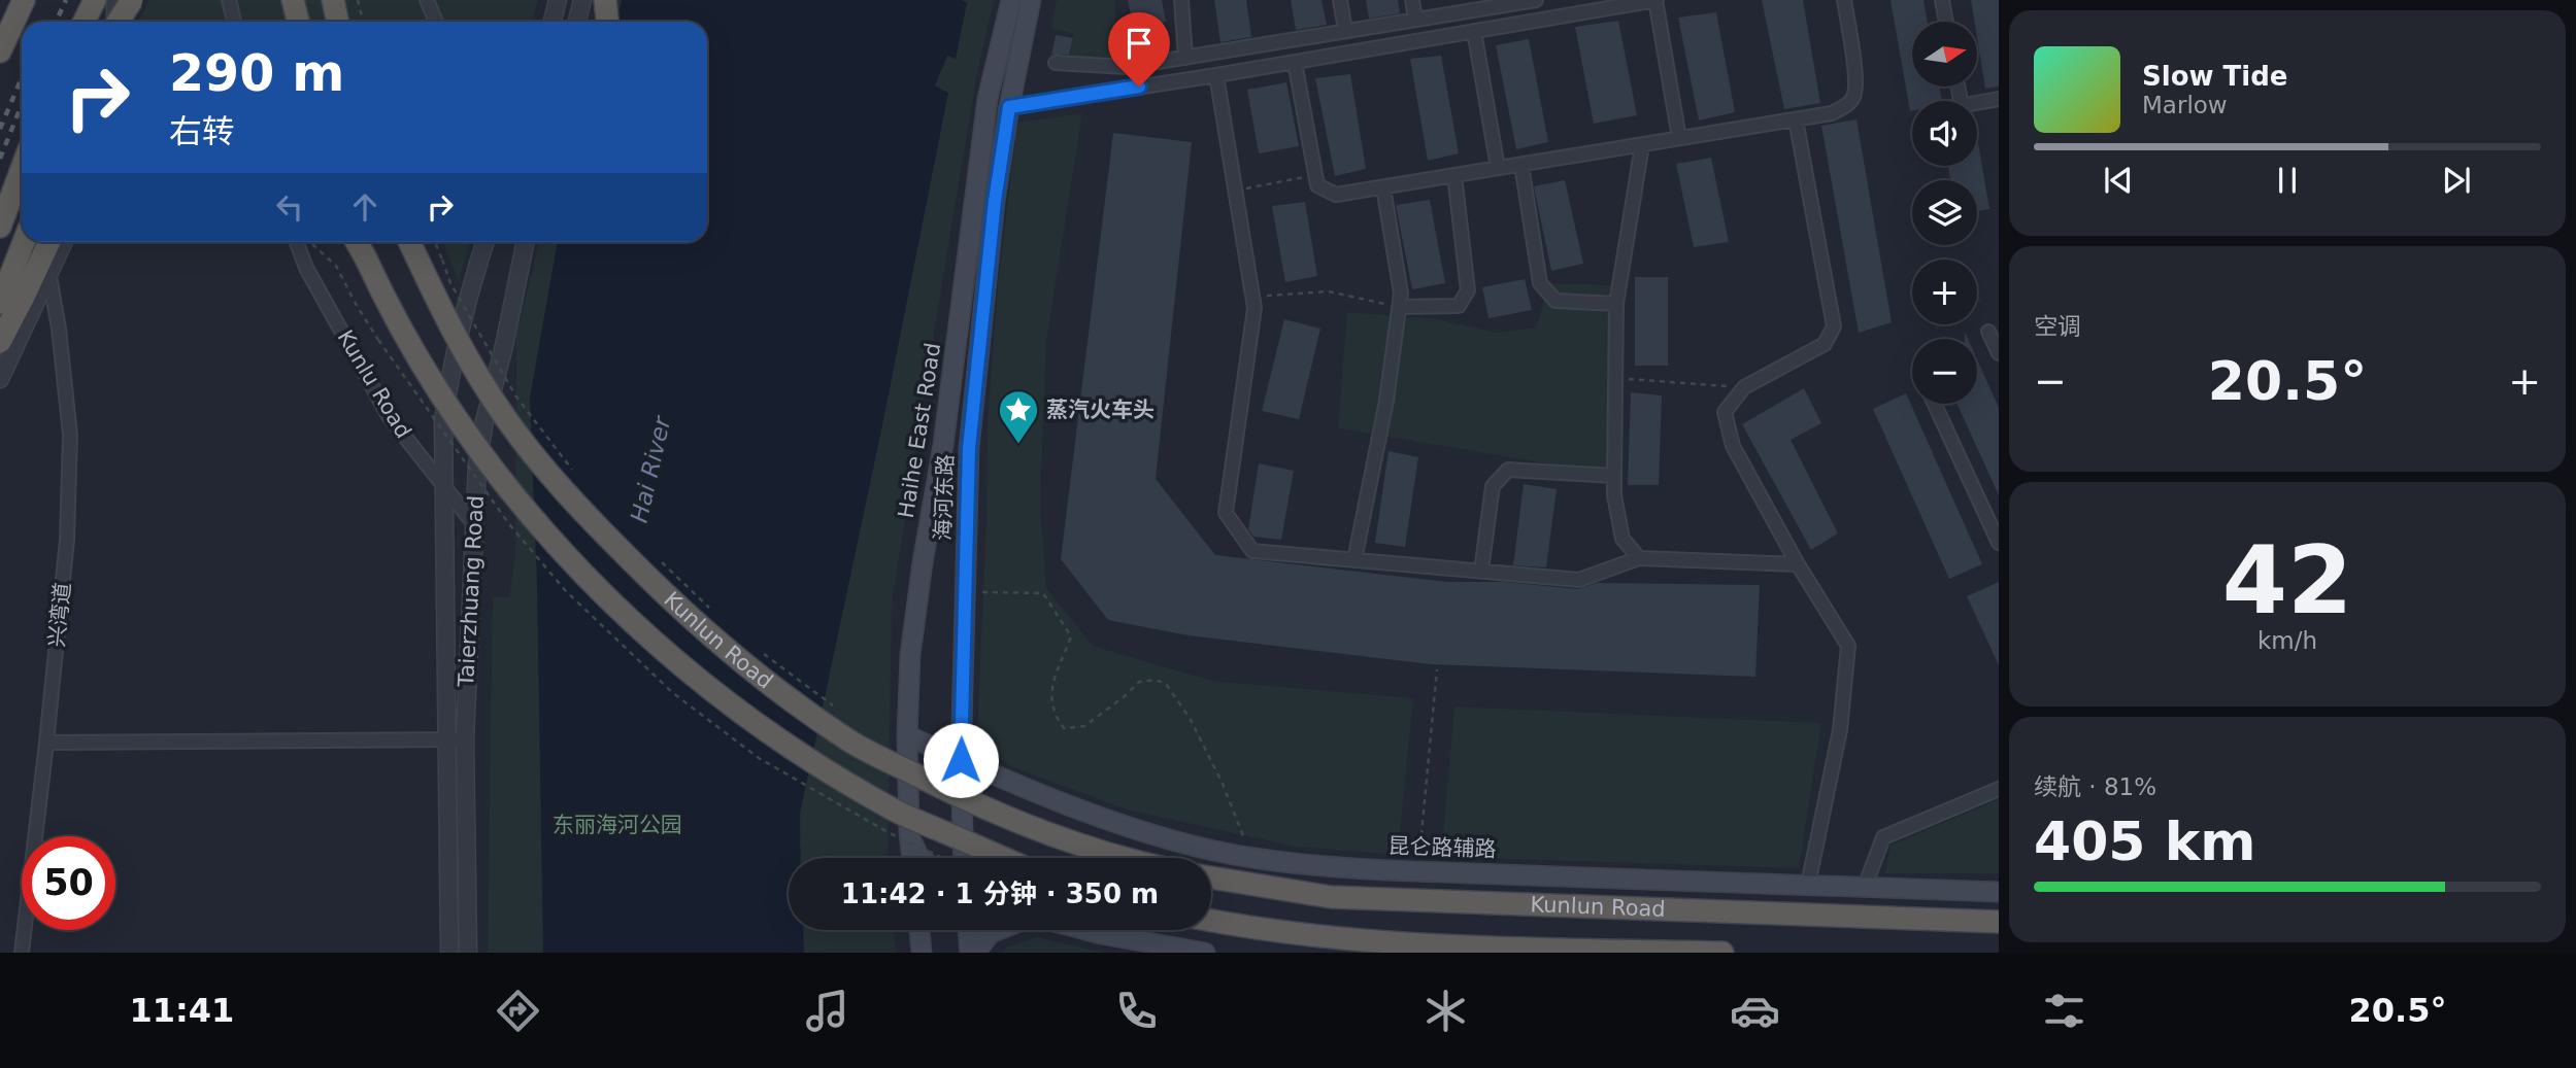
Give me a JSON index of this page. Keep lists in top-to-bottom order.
{
  "streets": {
    "highway": ["Kunlun Road"],
    "main road": ["Haihe East Road", "海河东路", "昆仑路辅路"],
    "street": ["Kunlu Road", "Taierzhuang Road", "兴湾道"]
  },
  "crossings": [
    ["Kunlu Road", "Taierzhuang Road"],
    ["海河东路", "昆仑路辅路"]
  ],
  "water": ["Hai River"],
  "parks": ["东丽海河公园"],
  "places": {
    "place": ["蒸汽火车头"]
  },
  "north": "right",
  "page": {
    "map_buttons": ["+", "−"],
    "turn": ["290 m", "右转"],
    "song": ["Slow Tide", "Marlow"],
    "tile": [
      "空调",
      ["42", "km/h"],
      ["续航 · 81%", "405 km"]
    ],
    "heat": ["−", "20.5°", "+"],
    "limit": "50",
    "trip": "11:42 · 1 分钟 · 350 m",
    "tabs": ["11:41", "20.5°"]
  }
}
